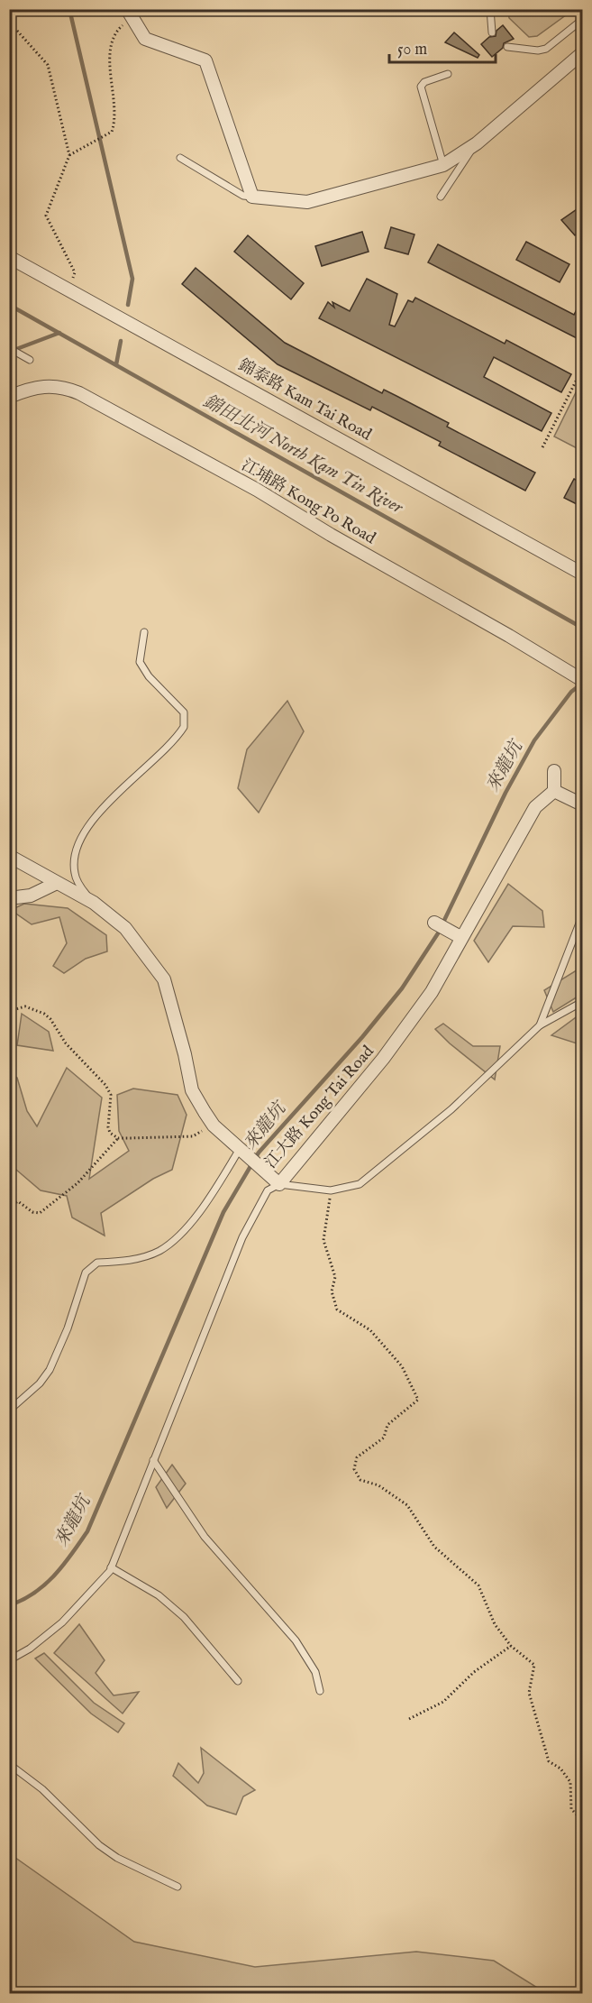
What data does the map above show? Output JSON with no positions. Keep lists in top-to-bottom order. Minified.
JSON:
{"streets":{"street":["錦泰路 Kam Tai Road","江埔路 Kong Po Road","江大路 Kong Tai Road"]},"water":["錦田北河 North Kam Tin River","來龍坑"],"scale_bar":"50 m"}
